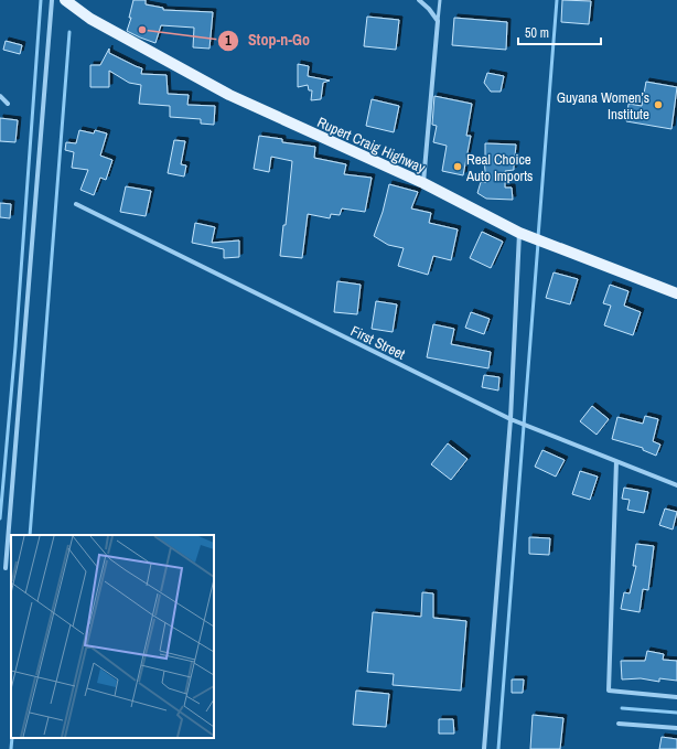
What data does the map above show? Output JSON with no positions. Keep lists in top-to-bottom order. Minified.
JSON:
{"streets":{"main road":["Rupert Craig Highway"],"street":["First Street"]},"places":["Stop-n-Go","Guyana Women’s Institute","Real Choice Auto Imports"],"scale_bar":"50 m"}
